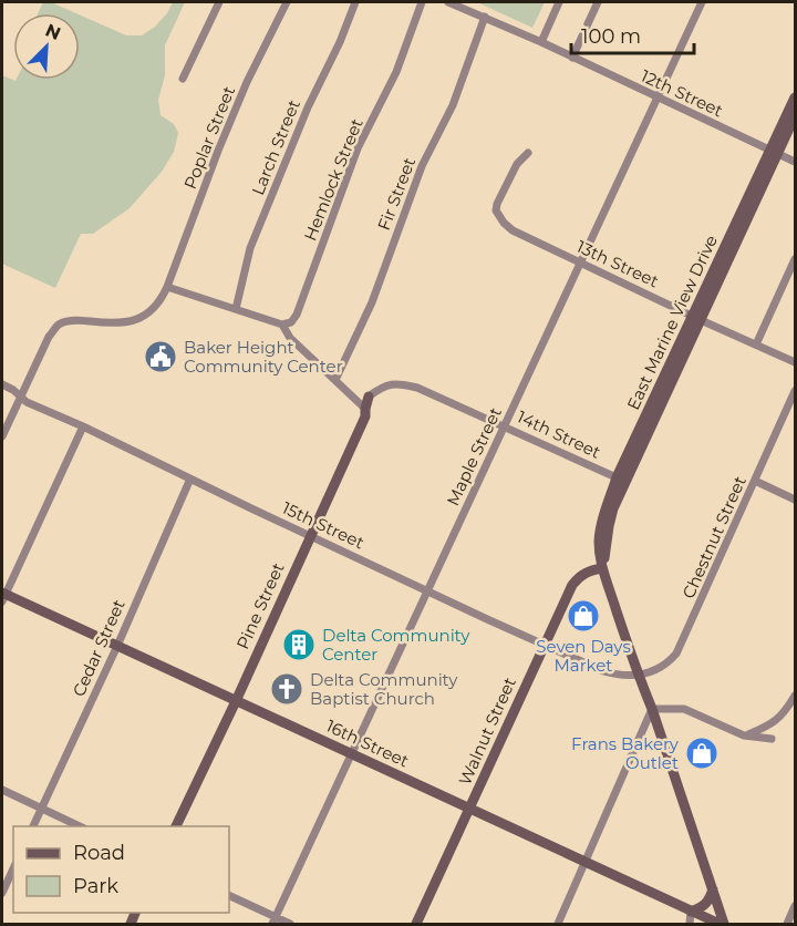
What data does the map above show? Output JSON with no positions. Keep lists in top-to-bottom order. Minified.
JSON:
{"streets":{"main road":["East Marine View Drive","Pine Street","Walnut Street","16th Street"],"street":["12th Street","Poplar Street","Larch Street","Hemlock Street","Fir Street","13th Street","14th Street","Maple Street","15th Street","Chestnut Street","Cedar Street"]},"crossings":[["12th Street","Fir Street"],["12th Street","East Marine View Drive"],["12th Street","Maple Street"],["Poplar Street","15th Street"],["13th Street","East Marine View Drive"],["13th Street","Maple Street"],["East Marine View Drive","14th Street"],["East Marine View Drive","15th Street"],["East Marine View Drive","Chestnut Street"],["East Marine View Drive","Walnut Street"],["East Marine View Drive","16th Street"],["14th Street","Maple Street"],["14th Street","Pine Street"],["Maple Street","15th Street"],["Maple Street","16th Street"],["15th Street","Chestnut Street"],["15th Street","Pine Street"],["15th Street","Cedar Street"],["15th Street","Walnut Street"],["Pine Street","16th Street"],["Cedar Street","16th Street"],["Walnut Street","16th Street"]],"places":{"public building":["Baker Height Community Center"],"shop":["Seven Days Market","Frans Bakery Outlet"],"building":["Delta Community Center"],"church":["Delta Community Baptist Church"]},"legend":["Road","Park"],"scale_bar":"100 m","north":"top right"}
